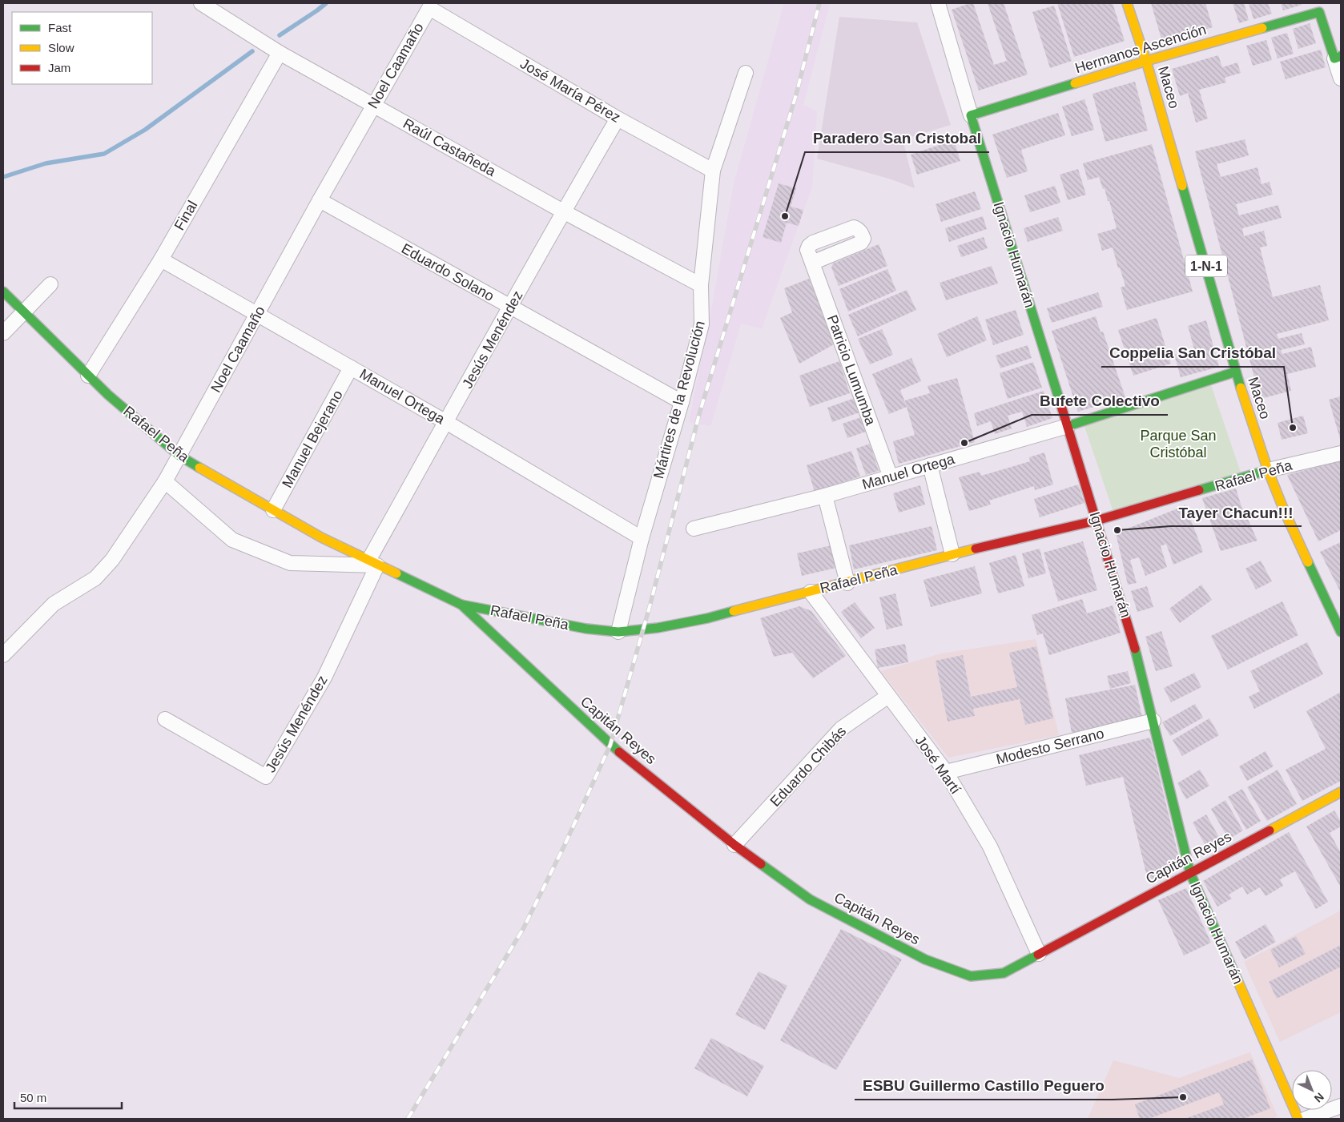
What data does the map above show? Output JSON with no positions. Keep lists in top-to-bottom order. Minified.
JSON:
{"streets":{"street":["Hermanos Ascención","Noel Caamaño","Maceo","José María Pérez","Raúl Castañeda","Final","Ignacio Humarán","1-N-1","Eduardo Solano","Jesús Menéndez","Patricio Lumumba","Manuel Ortega","Mártires de la Revolución","Rafael Peña","Manuel Bejerano","Capitán Reyes","Modesto Serrano","José Martí","Eduardo Chibás"]},"crossings":[["Hermanos Ascención","Maceo"],["Hermanos Ascención","Ignacio Humarán"],["Noel Caamaño","José María Pérez"],["Noel Caamaño","Raúl Castañeda"],["Noel Caamaño","Eduardo Solano"],["Noel Caamaño","Manuel Ortega"],["Noel Caamaño","Rafael Peña"],["Maceo","Manuel Ortega"],["Maceo","Rafael Peña"],["José María Pérez","Jesús Menéndez"],["José María Pérez","Mártires de la Revolución"],["Raúl Castañeda","Final"],["Raúl Castañeda","Jesús Menéndez"],["Raúl Castañeda","Mártires de la Revolución"],["Final","Manuel Ortega"],["Final","Rafael Peña"],["Ignacio Humarán","Manuel Ortega"],["Ignacio Humarán","Rafael Peña"],["Ignacio Humarán","Capitán Reyes"],["Ignacio Humarán","Modesto Serrano"],["Eduardo Solano","Jesús Menéndez"],["Eduardo Solano","Mártires de la Revolución"],["Jesús Menéndez","Manuel Ortega"],["Jesús Menéndez","Rafael Peña"],["Patricio Lumumba","Manuel Ortega"],["Manuel Ortega","Mártires de la Revolución"],["Manuel Ortega","Manuel Bejerano"],["Mártires de la Revolución","Rafael Peña"],["Rafael Peña","Manuel Bejerano"],["Rafael Peña","Capitán Reyes"],["Rafael Peña","José Martí"],["Capitán Reyes","José Martí"],["Capitán Reyes","Eduardo Chibás"],["Modesto Serrano","José Martí"],["José Martí","Eduardo Chibás"]],"parks":["Parque San Cristóbal"],"places":["Paradero San Cristobal","Coppelia San Cristóbal","Bufete Colectivo","Tayer Chacun!!!","ESBU Guillermo Castillo Peguero"],"legend":["Fast","Slow","Jam"],"scale_bar":"50 m","north":"bottom right"}
